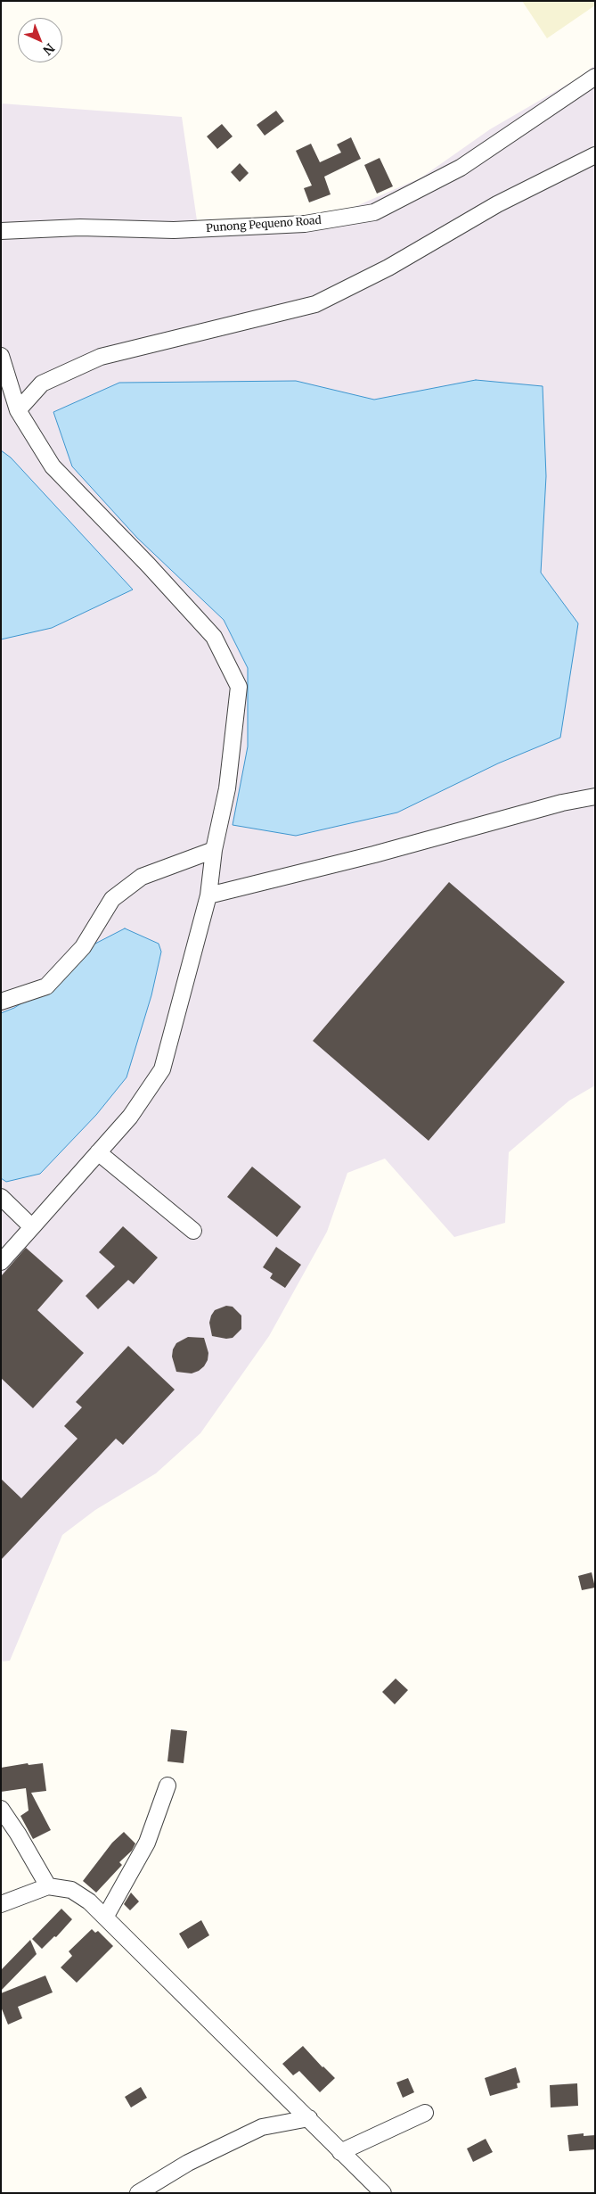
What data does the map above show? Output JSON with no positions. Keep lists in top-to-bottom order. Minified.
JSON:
{"streets":{"street":["Punong Pequeno Road"]},"north":"bottom right"}
